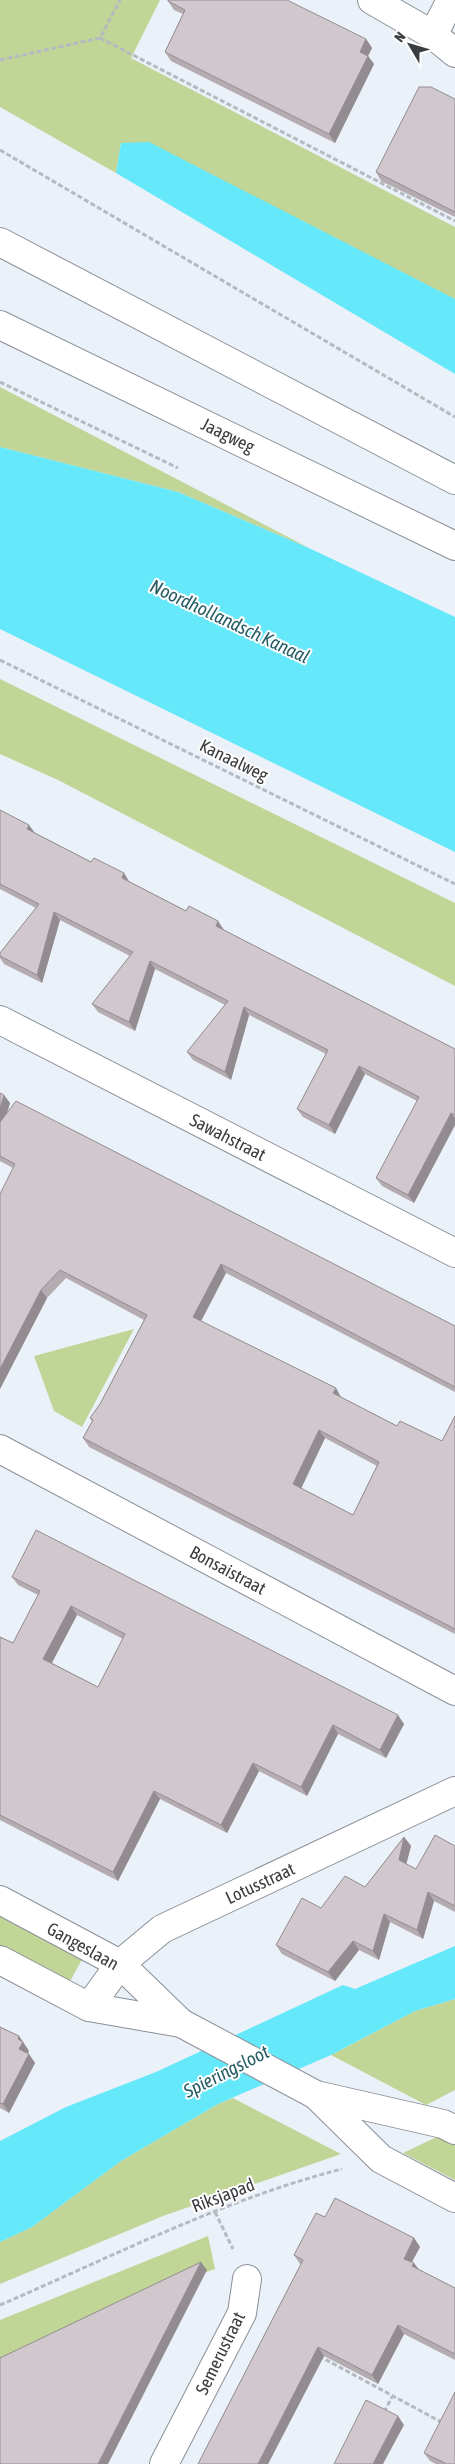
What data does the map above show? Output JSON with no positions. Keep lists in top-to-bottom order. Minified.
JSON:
{"streets":{"street":["Jaagweg","Sawahstraat","Bonsaistraat","Lotusstraat","Gangeslaan","Semerustraat"],"path":["Kanaalweg","Riksjapad"]},"crossings":[["Lotusstraat","Gangeslaan"],["Gangeslaan","Riksjapad"]],"water":["Noordhollandsch Kanaal","Spieringsloot"],"north":"top left"}
